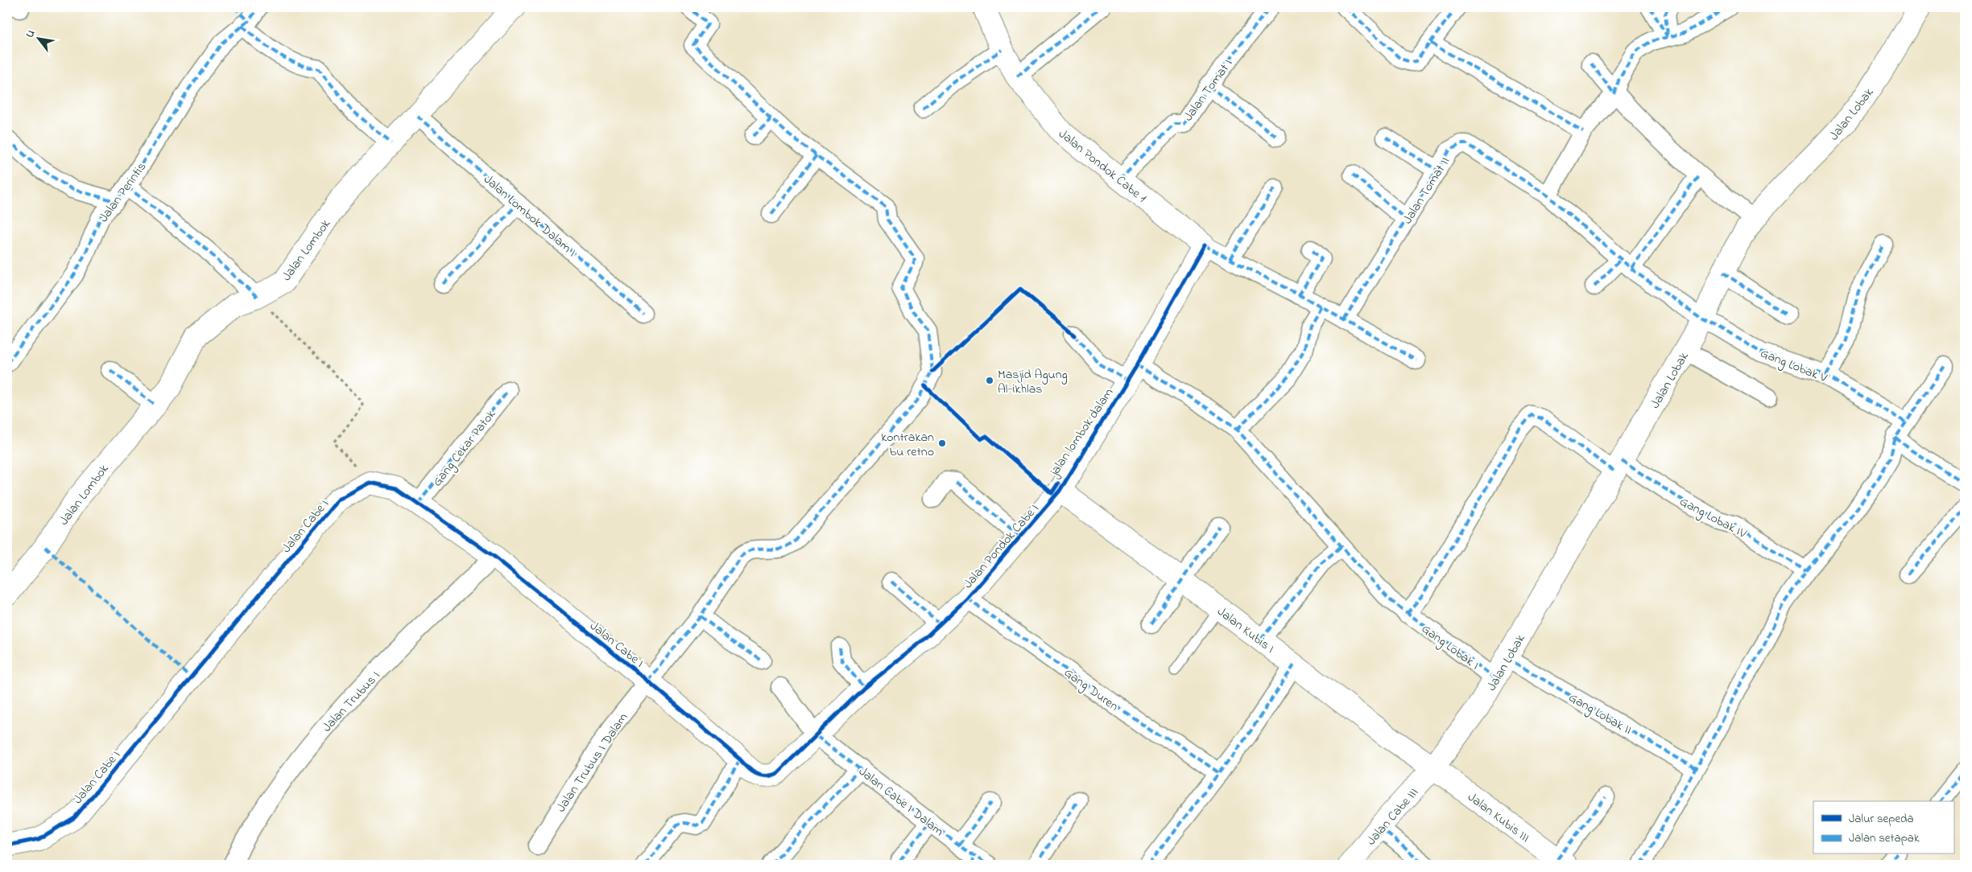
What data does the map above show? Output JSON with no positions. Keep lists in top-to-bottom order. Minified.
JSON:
{"streets":{"street":["Jalan Tomat I","Jalan Lobak","Jalan Pondok Cabe 1","Jalan Tomat II","Jalan Perintis","Jalan Lombok Dalam I","Jalan Lombok","Gang Lobak V","Gang Cekar Patok","Gang Lobak IV","Jalan Cabe I","Jalan Pondok Cabe I","Jalan Kubis I","Gang Lobak I","Gang Duren","Jalan Trubus I","Gang Lobak II","Jalan Trubus I Dalam","Jalan Cabe I Dalam","Jalan Cabe III","Jalan Kubis III"],"cycle path":["jalan lombok dalam"]},"crossings":[["Jalan Tomat I","Jalan Pondok Cabe 1"],["Jalan Lobak","Jalan Tomat II"],["Jalan Lobak","Gang Lobak V"],["Jalan Lobak","Gang Lobak IV"],["Jalan Lobak","Jalan Kubis I"],["Jalan Lobak","Gang Lobak I"],["Jalan Lobak","Gang Lobak II"],["Jalan Lobak","Jalan Cabe III"],["Jalan Lobak","Jalan Kubis III"],["Jalan Pondok Cabe 1","Jalan Pondok Cabe I"],["Jalan Tomat II","Gang Lobak V"],["Jalan Lombok Dalam I","Jalan Lombok"],["Gang Cekar Patok","Jalan Cabe I"],["Gang Lobak IV","Gang Lobak I"],["Jalan Cabe I","Jalan Pondok Cabe I"],["Jalan Cabe I","Jalan Trubus I"],["Jalan Cabe I","Jalan Trubus I Dalam"],["Jalan Pondok Cabe I","Jalan Kubis I"],["Jalan Pondok Cabe I","Gang Lobak I"],["Jalan Pondok Cabe I","Gang Duren"],["Jalan Pondok Cabe I","Jalan Cabe I Dalam"],["Jalan Kubis I","Jalan Cabe III"],["Jalan Kubis I","Jalan Kubis III"],["Jalan Cabe III","Jalan Kubis III"]],"places":["Masjid Agung Al-ikhlas","kontrakan bu retno"],"legend":["Jalur sepeda","Jalan setapak"],"north":"top left"}
